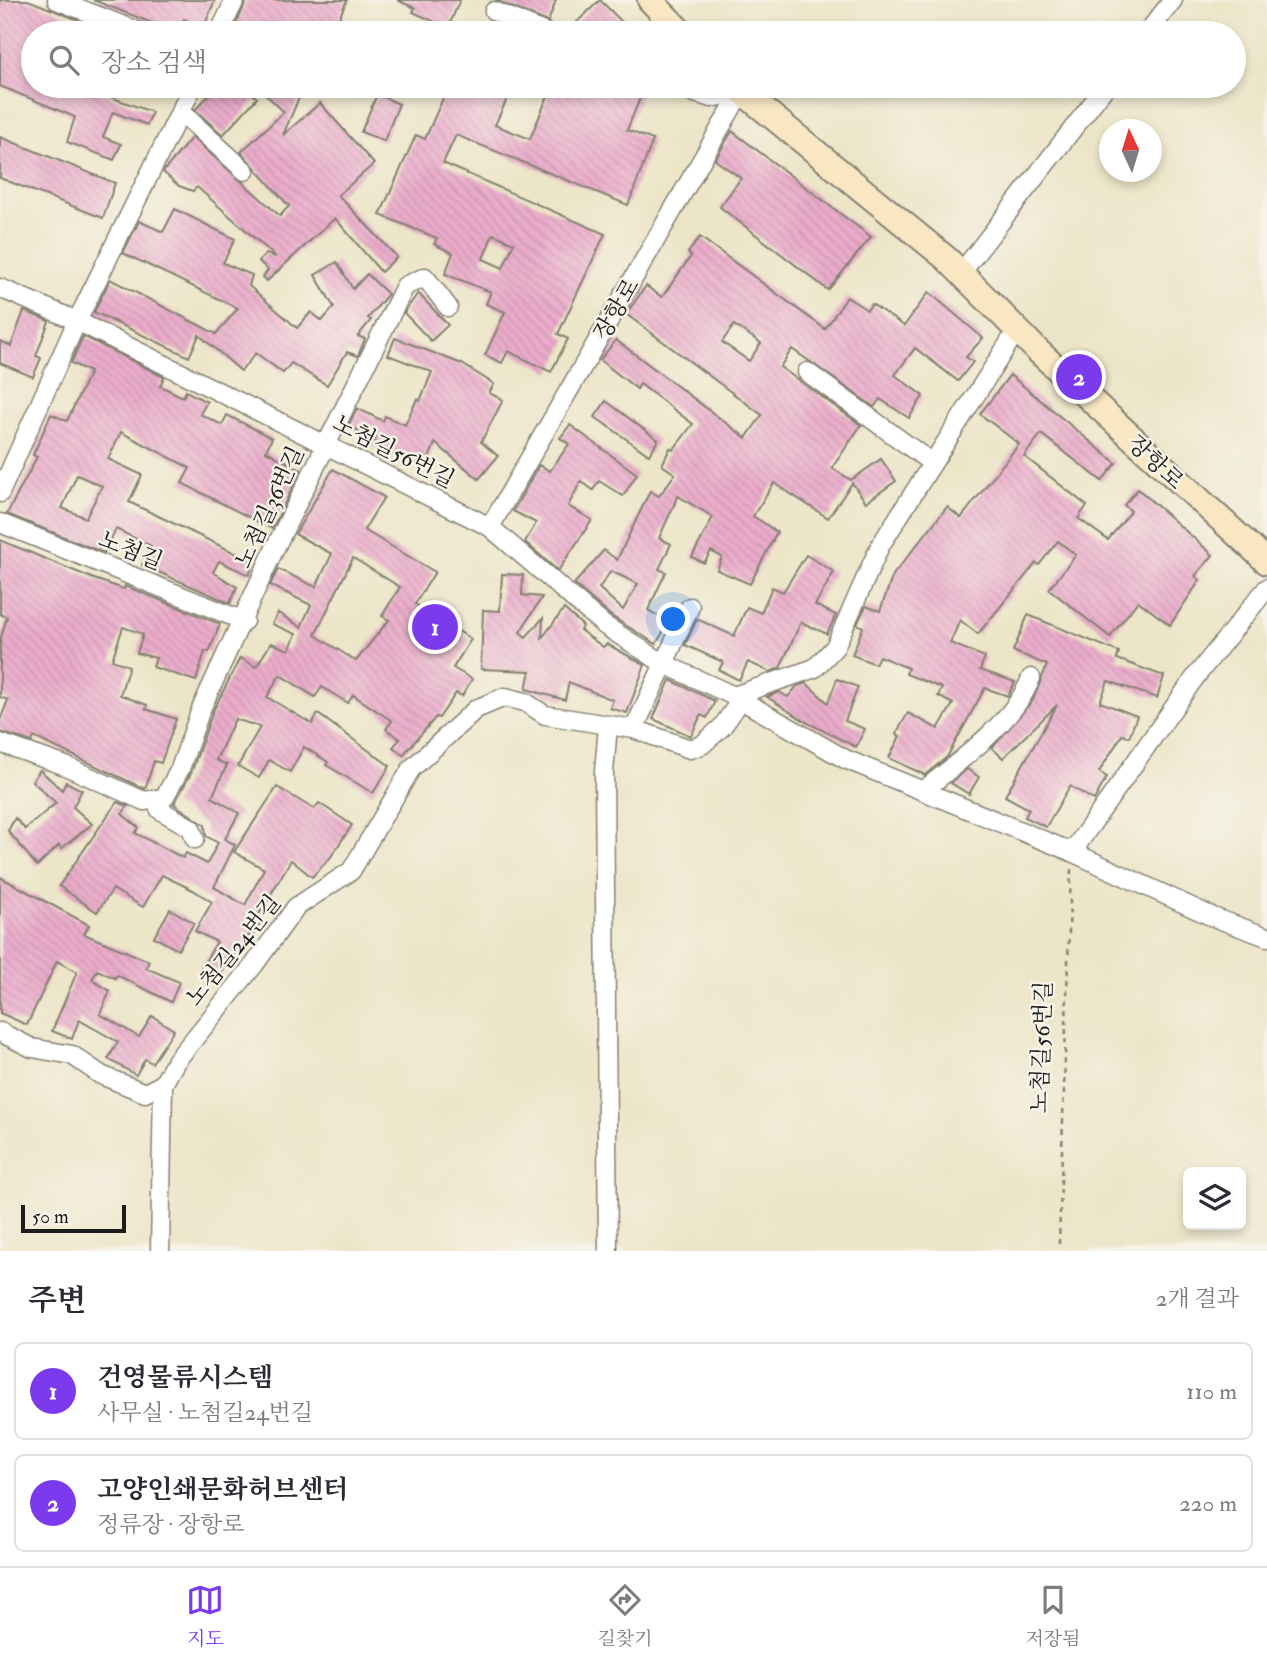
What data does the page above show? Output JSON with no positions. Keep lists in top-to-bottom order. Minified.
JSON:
{"streets":{"main road":["장항로"],"street":["노첨길56번길","노첨길36번길","노첨길","노첨길24번길"]},"crossings":[["장항로","노첨길56번길"],["노첨길56번길","노첨길36번길"],["노첨길56번길","노첨길24번길"],["노첨길36번길","노첨길"]],"scale_bar":"50 m","north":"top","page":{"search":"장소 검색","pins":["2","1"],"scale":"50 m","heading":["주변","2개 결과"],"list":[{"mark":"1","name":"건영물류시스템","note":"사무실 · 노첨길24번길","value":"110 m"},{"mark":"2","name":"고양인쇄문화허브센터","note":"정류장 · 장항로","value":"220 m"}],"nav":["지도","길찾기","저장됨"]}}
